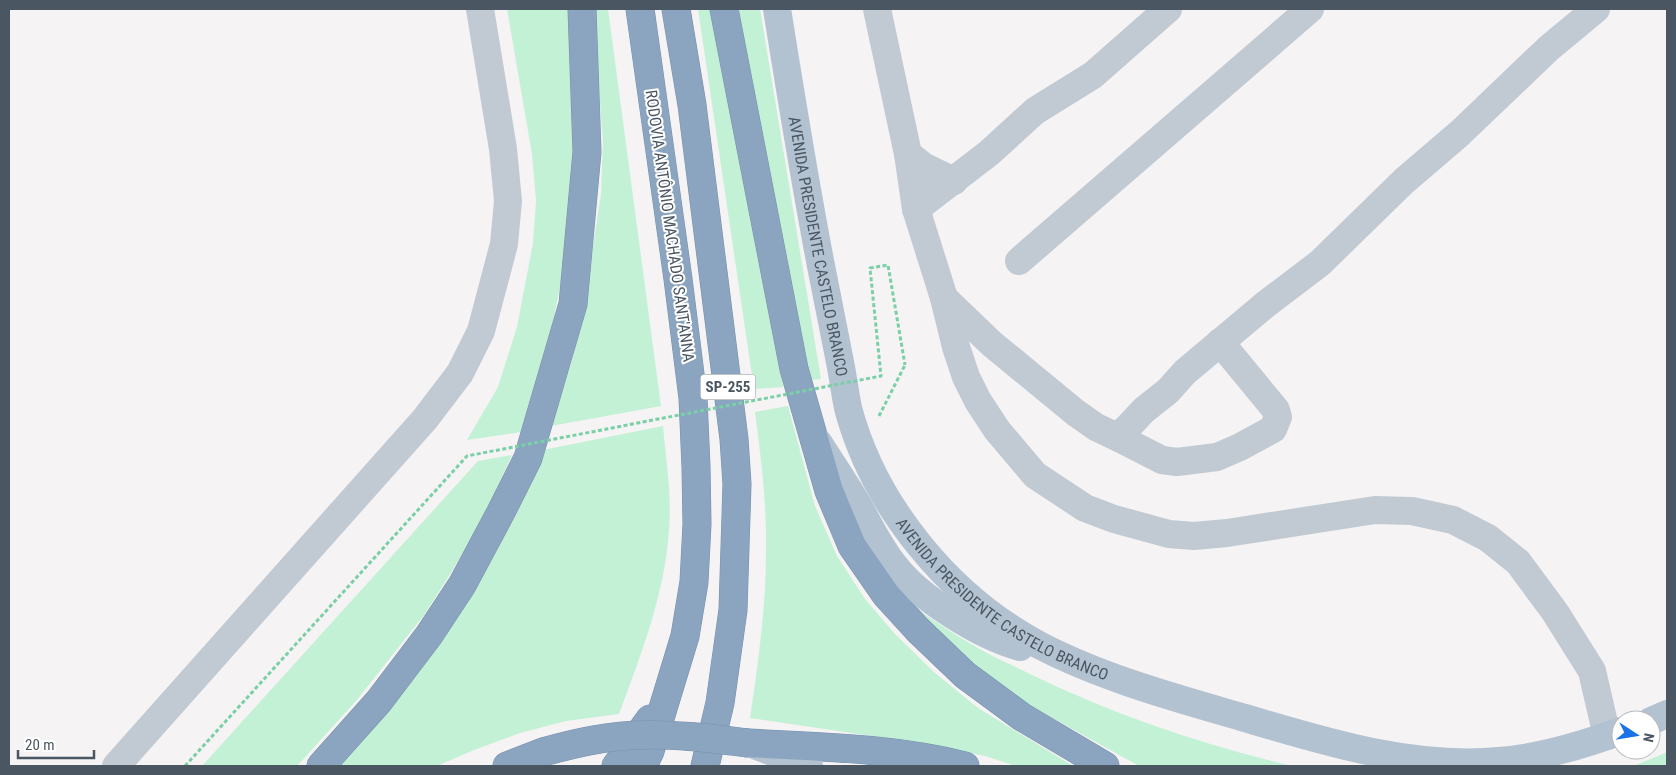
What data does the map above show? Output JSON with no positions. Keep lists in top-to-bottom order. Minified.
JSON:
{"streets":{"highway":["RODOVIA ANTÔNIO MACHADO SANT'ANNA","SP-255"],"main road":["AVENIDA PRESIDENTE CASTELO BRANCO"]},"scale_bar":"20 m","north":"right"}
